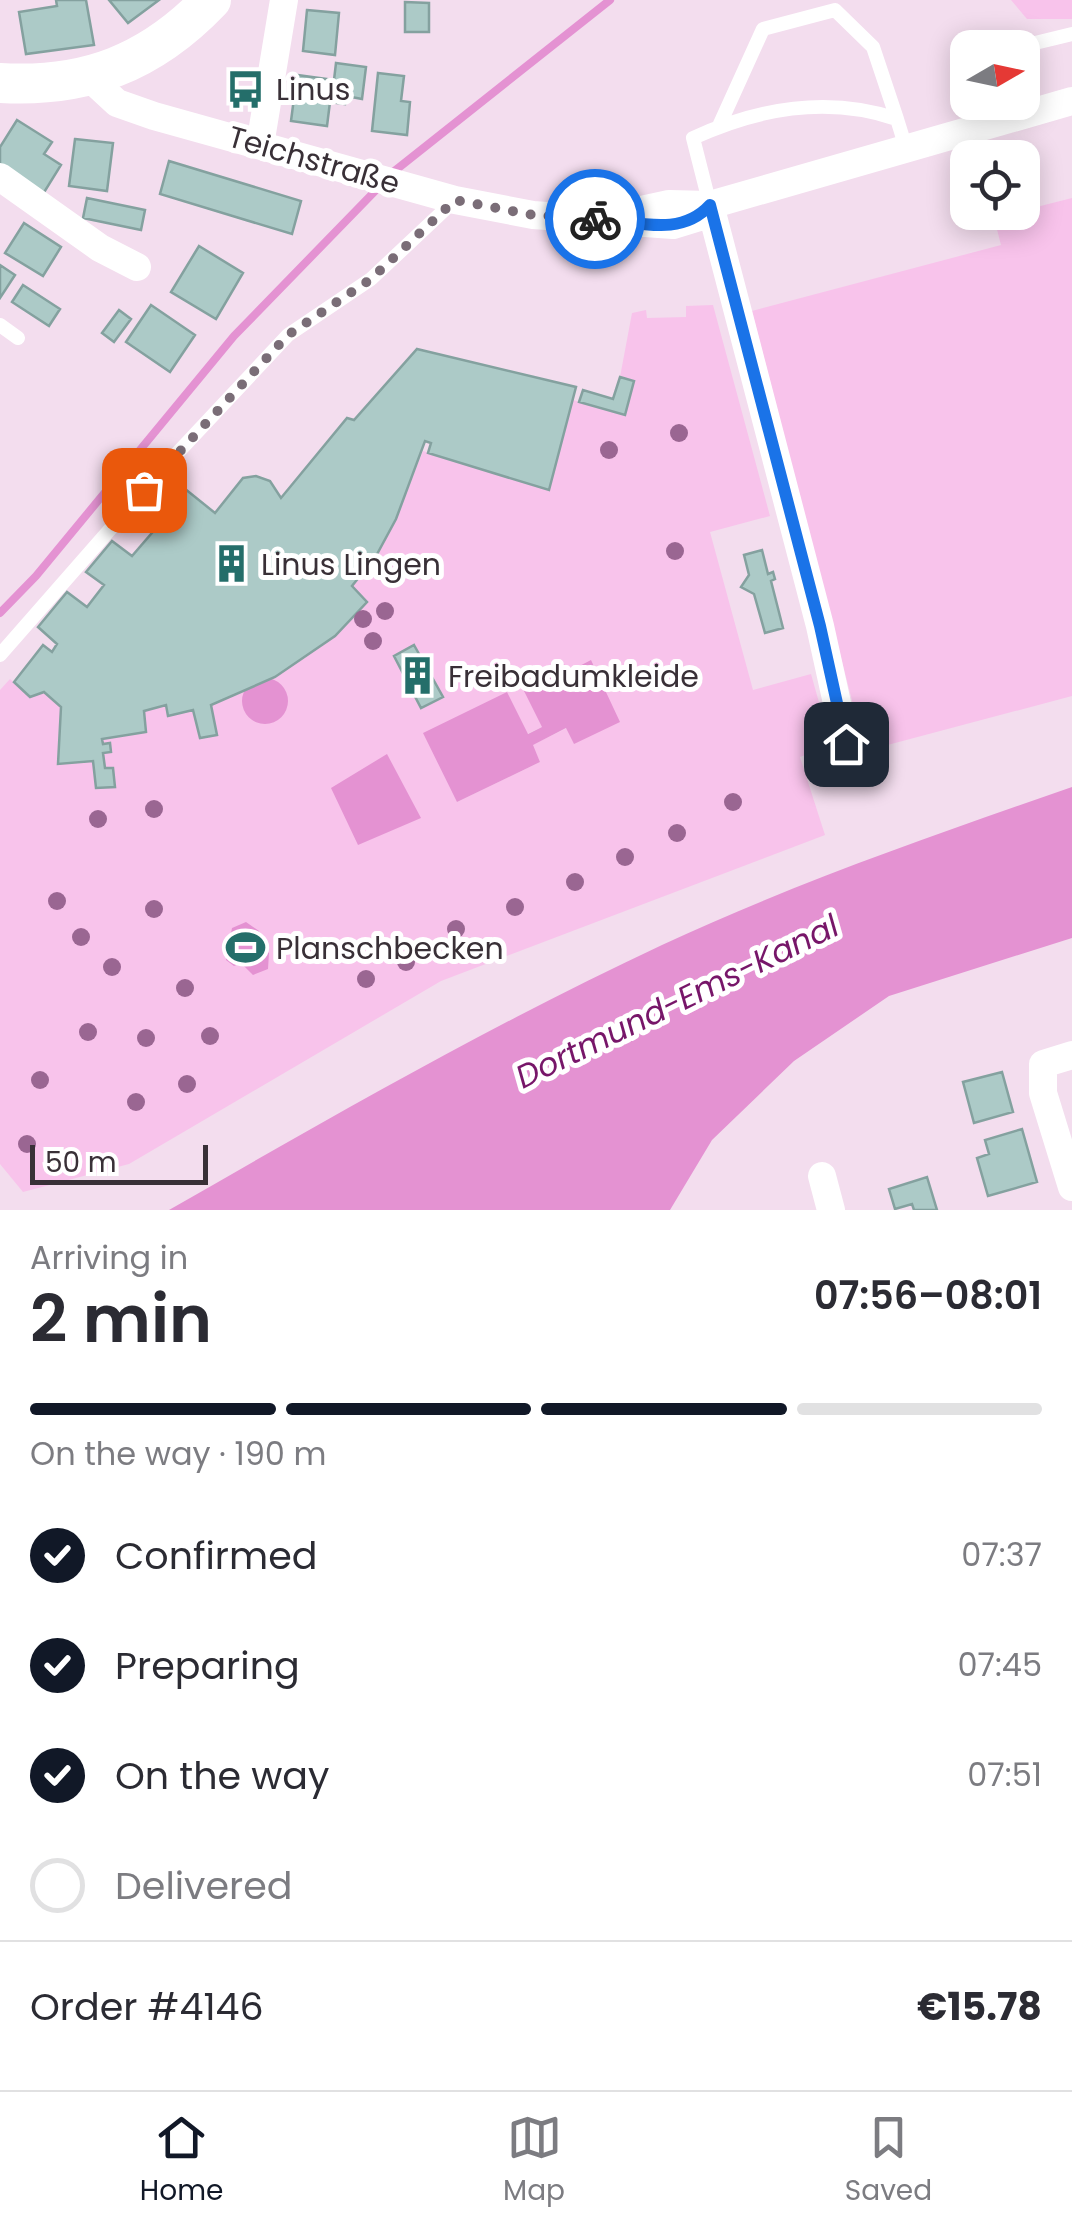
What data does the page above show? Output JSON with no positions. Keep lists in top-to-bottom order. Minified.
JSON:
{"streets":{"street":["Teichstraße"]},"water":["Dortmund-Ems-Kanal"],"places":{"bus stop":["Linus"],"building":["Linus Lingen","Freibadumkleide"],"sports":["Planschbecken"]},"scale_bar":"50 m","north":"right","page":{"scale":"50 m","heading":["2 min","Arriving in","07:56–08:01"],"panel":["Order #4146","€15.78"],"bar":"On the way · 190 m","list":[["Confirmed","07:37"],["Preparing","07:45"],["On the way","07:51"],"Delivered"],"tabs":["Home","Map","Saved"]}}
